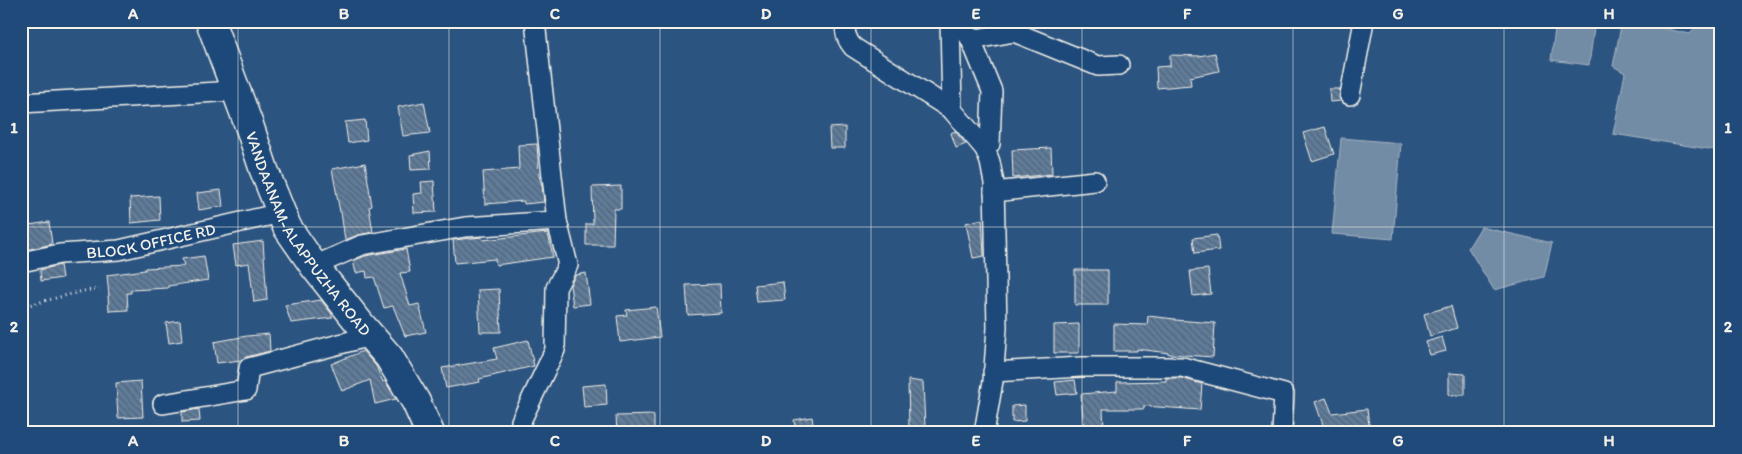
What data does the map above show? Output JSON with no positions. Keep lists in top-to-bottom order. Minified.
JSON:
{"streets":{"main road":["VANDAANAM-ALAPPUZHA ROAD"],"street":["BLOCK OFFICE RD"]},"crossings":[["VANDAANAM-ALAPPUZHA ROAD","BLOCK OFFICE RD"]],"grid":{"columns":["A","B","C","D","E","F","G","H"],"rows":["1","2"]}}
